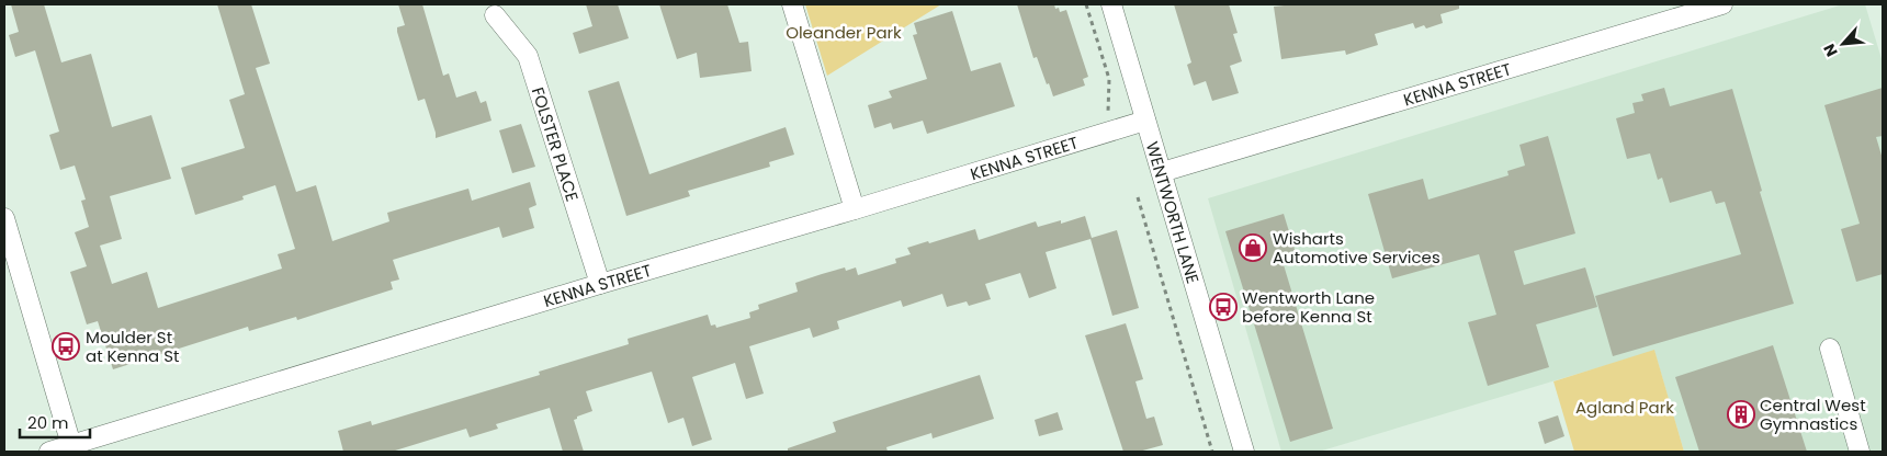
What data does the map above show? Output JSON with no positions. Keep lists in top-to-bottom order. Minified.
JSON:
{"streets":{"street":["KENNA STREET","FOLSTER PLACE","WENTWORTH LANE"]},"crossings":[["KENNA STREET","FOLSTER PLACE"],["KENNA STREET","WENTWORTH LANE"]],"parks":["Oleander Park","Agland Park"],"places":{"shop":["Wisharts Automotive Services"],"bus stop":["Wentworth Lane before Kenna St","Moulder St at Kenna St"],"building":["Central West Gymnastics"]},"scale_bar":"20 m","north":"bottom left"}
